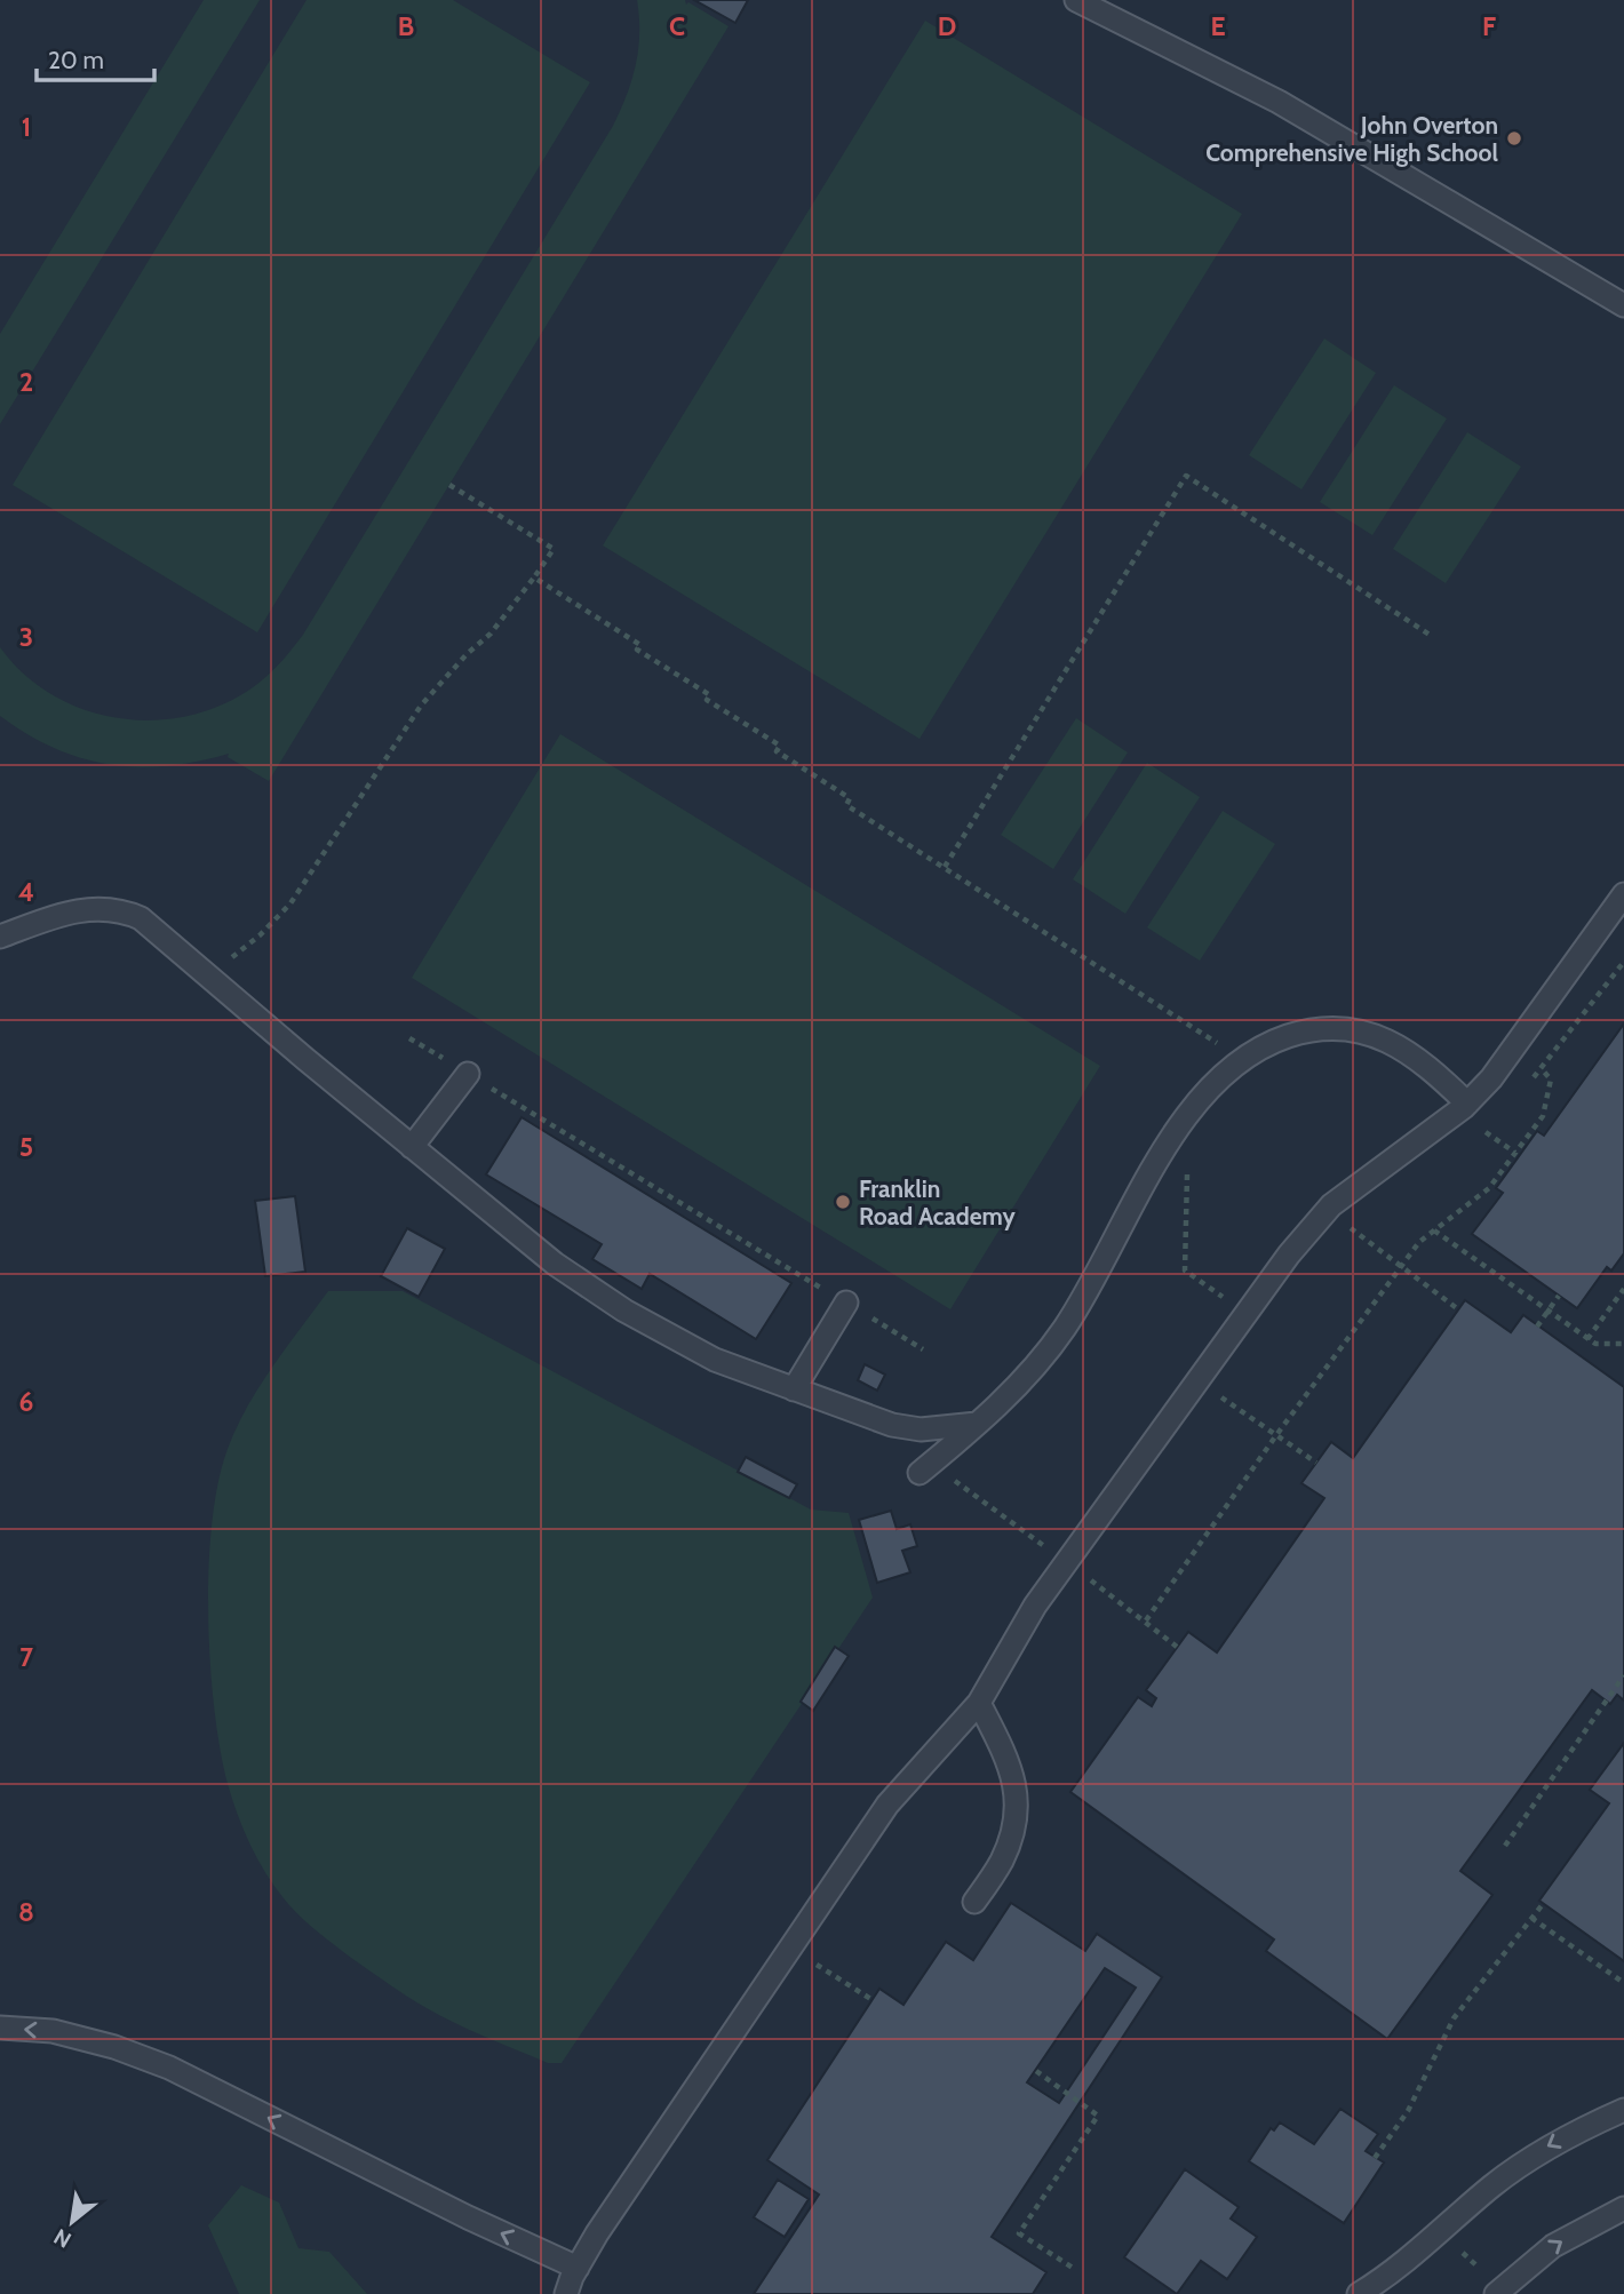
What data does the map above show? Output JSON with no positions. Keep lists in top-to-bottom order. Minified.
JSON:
{"places":["John Overton Comprehensive High School","Franklin Road Academy"],"scale_bar":"20 m","north":"bottom left","grid":{"columns":["B","C","D","E","F"],"rows":["1","2","3","4","5","6","7","8"]}}
